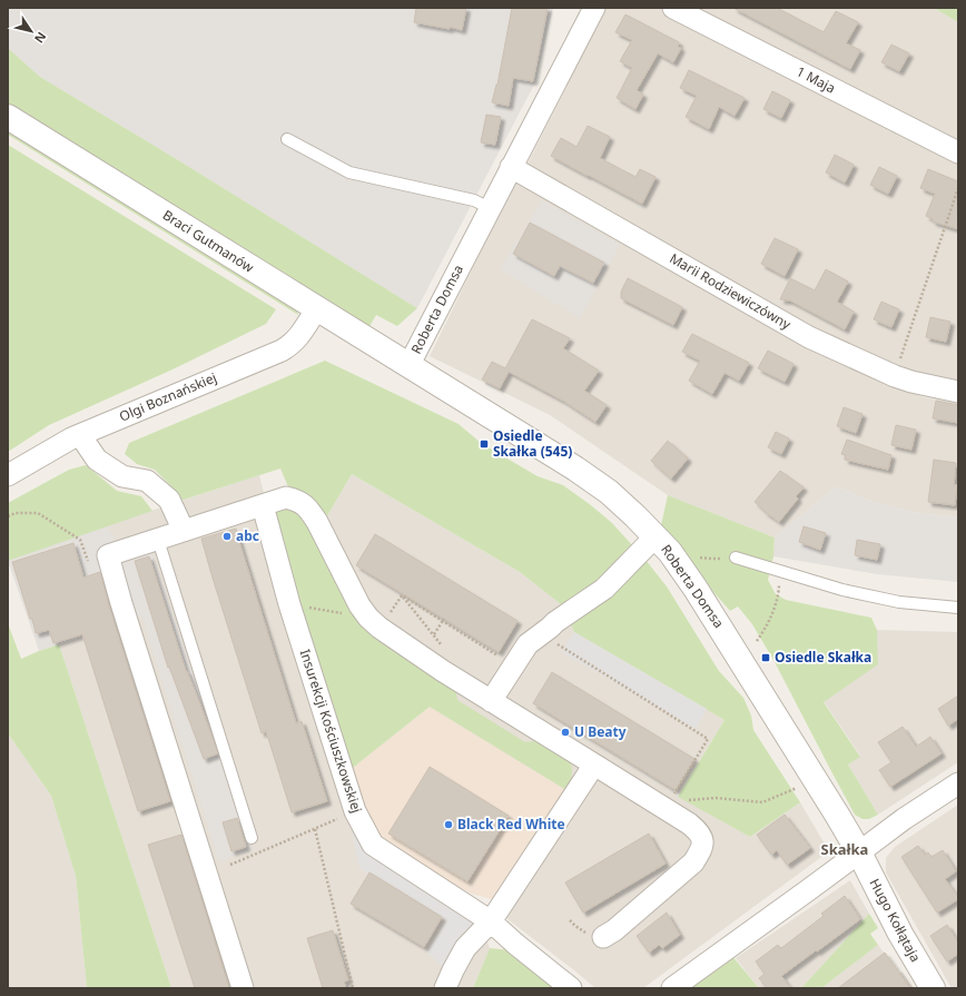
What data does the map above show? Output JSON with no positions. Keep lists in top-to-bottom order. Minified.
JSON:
{"streets":{"street":["1 Maja","Braci Gutmanów","Marii Rodziewiczówny","Roberta Domsa","Olgi Boznańskiej","Insurekcji Kościuszkowskiej","Hugo Kołłątaja"]},"crossings":[["Braci Gutmanów","Roberta Domsa"],["Braci Gutmanów","Olgi Boznańskiej"],["Marii Rodziewiczówny","Roberta Domsa"],["Roberta Domsa","Hugo Kołłątaja"]],"districts":["Skałka"],"places":{"transit":["Osiedle Skałka (545)","Osiedle Skałka"],"other":["abc","U Beaty","Black Red White"]},"north":"bottom right"}
